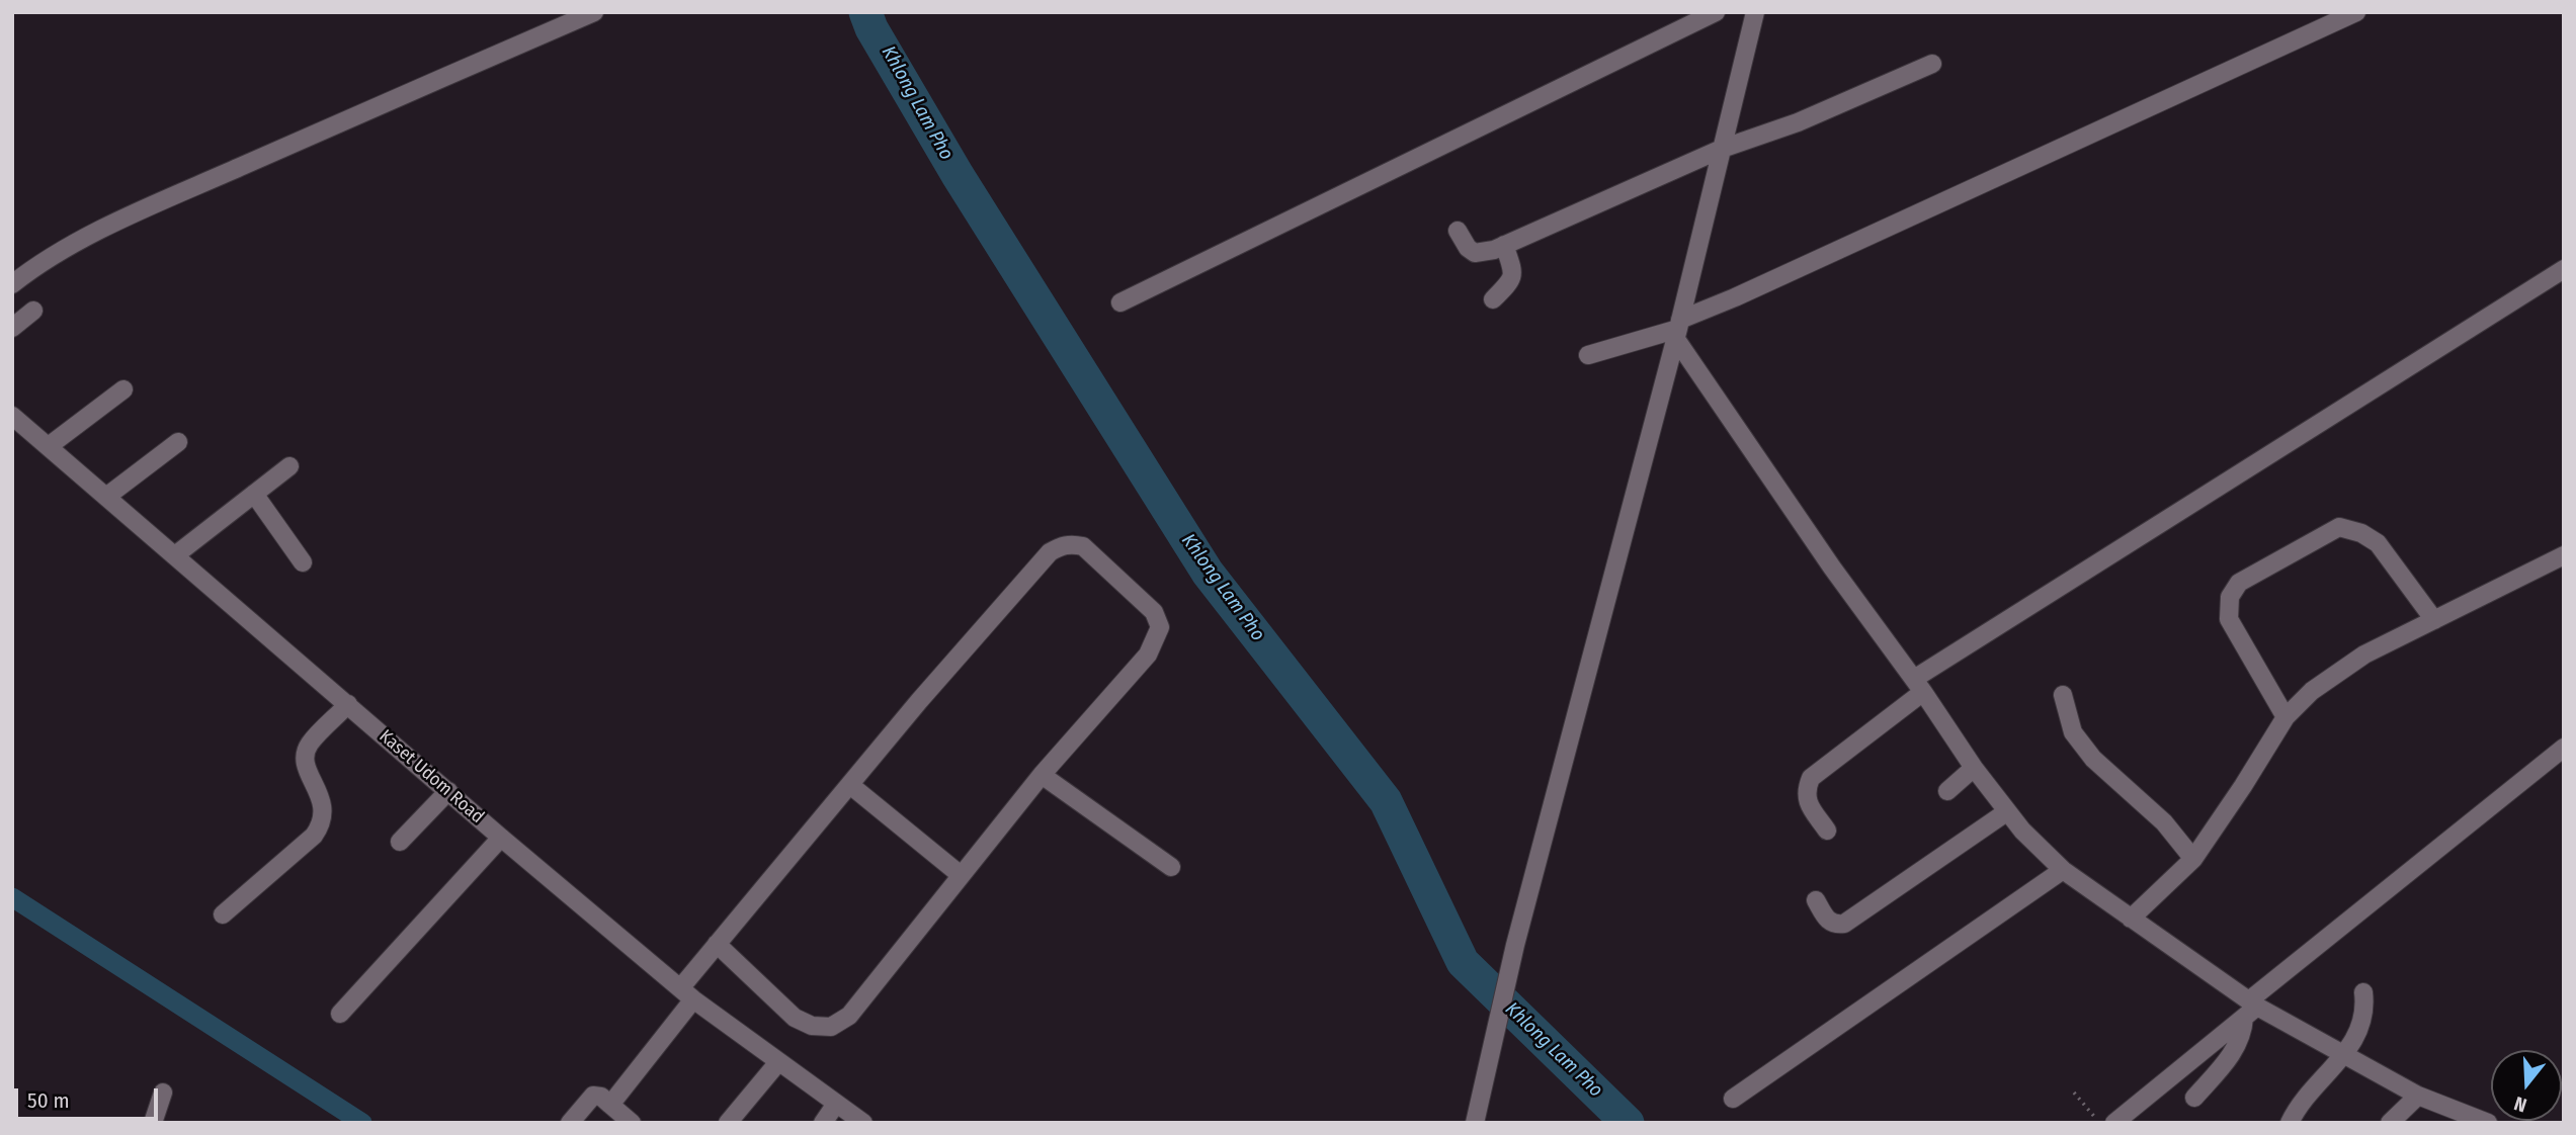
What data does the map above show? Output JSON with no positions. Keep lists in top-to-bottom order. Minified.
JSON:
{"streets":{"street":["Kaset Udom Road"]},"water":["Khlong Lam Pho"],"scale_bar":"50 m","north":"bottom"}
